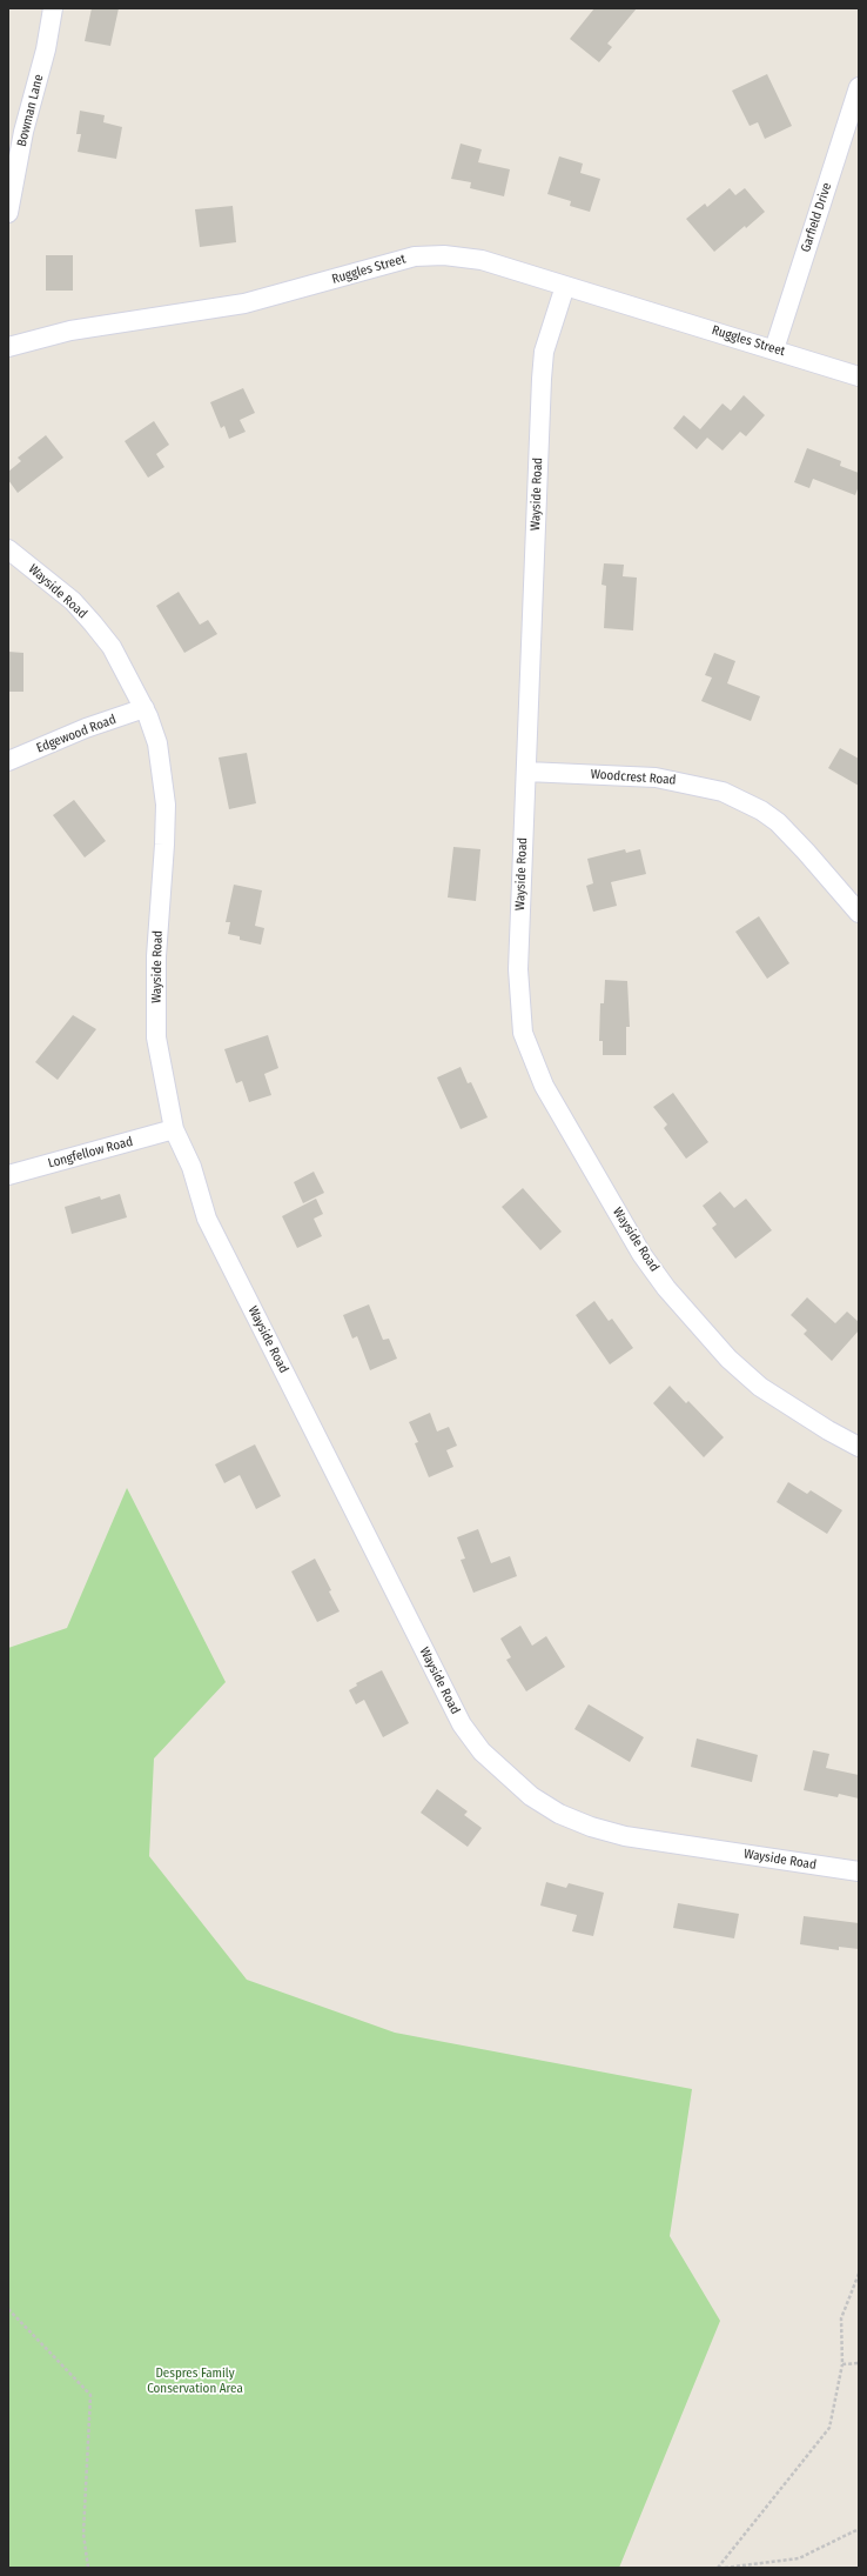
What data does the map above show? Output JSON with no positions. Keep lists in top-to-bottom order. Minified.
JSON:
{"streets":{"street":["Bowman Lane","Garfield Drive","Ruggles Street","Wayside Road","Edgewood Road","Woodcrest Road","Longfellow Road"]},"crossings":[["Garfield Drive","Ruggles Street"],["Ruggles Street","Wayside Road"],["Wayside Road","Edgewood Road"],["Wayside Road","Woodcrest Road"],["Wayside Road","Longfellow Road"]],"parks":["Despres Family Conservation Area"]}
